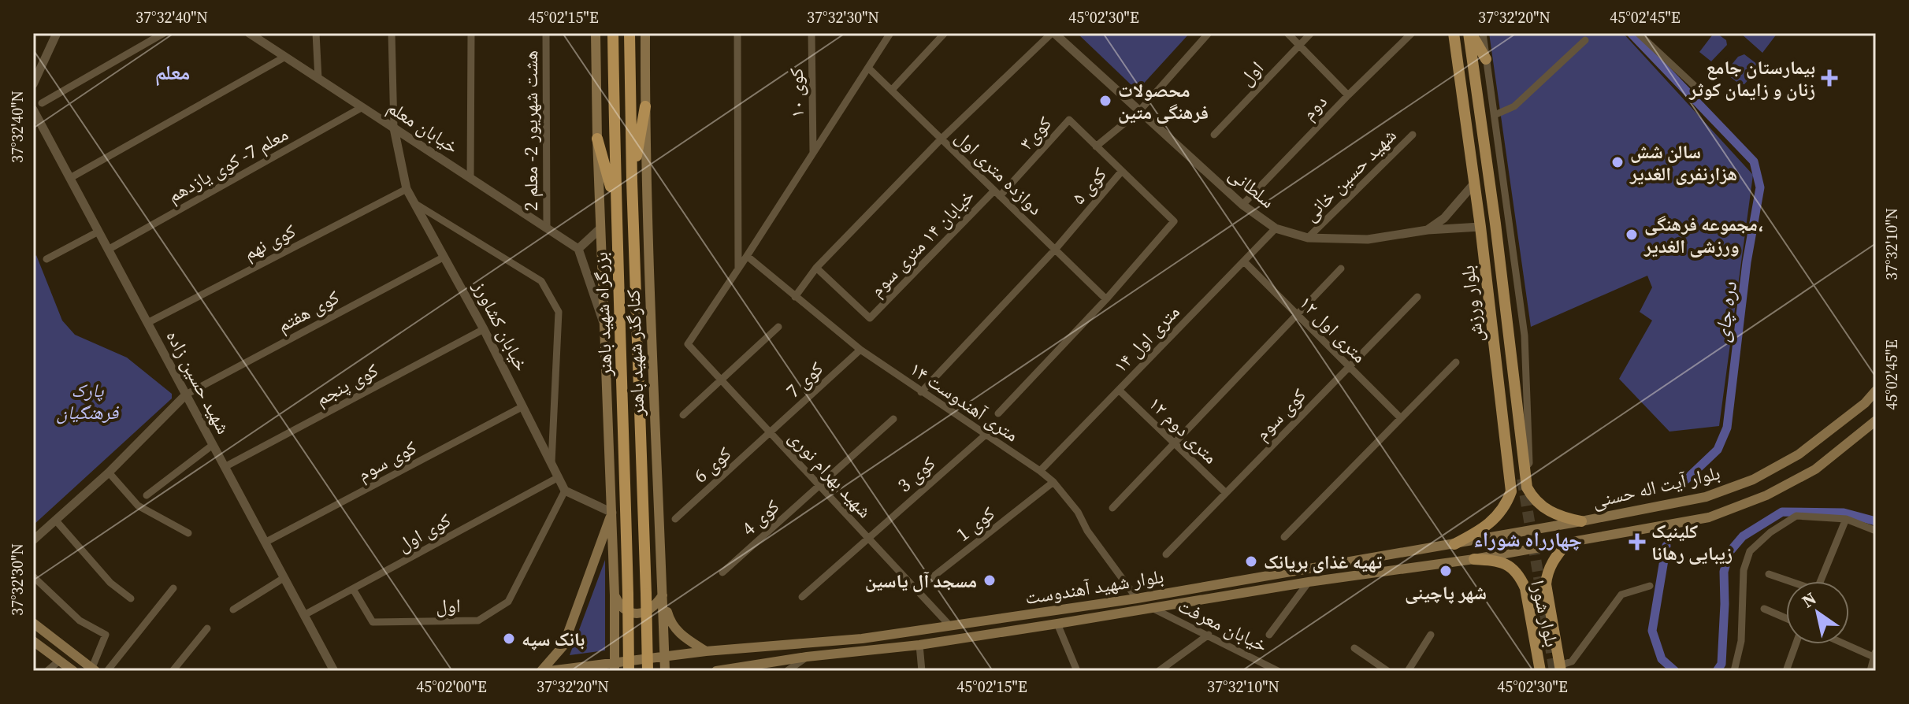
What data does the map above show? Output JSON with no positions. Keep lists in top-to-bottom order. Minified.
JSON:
{"streets":{"highway":["بزرگراه شهید باهنر"],"main road":["بلوار ورزش","کنارگذر شهید باهنر","بلوار آیت اله حسنی","بلوار شهید آهندوست","بلوار شورا"],"street":["اول","کوی ۱۰","دوم","خیابان معلم","هشت شهریور 2- معلم 2","کوی۳","معلم 7- کوی یازدهم","دوازده متری اول","شهید حسین خانی","کوی ۵","سلطانی","کوی نهم","خیابان ۱۴ متری سوم","کوی هفتم","خیابان کشاورز","۱۲ متری اول","۱۴ متری اول","کوی 7","شهید حسین زاده","کوی پنجم","۱۴ متری آهندوست","کوی سوم","۱۲ متری دوم","کوی 6","شهید بهرام نوری","کوی 3","کوی 4","کوی 1","کوی اول","خیابان معرفت"]},"crossings":[["اول","خیابان کشاورز"],["اول","کوی اول"],["دوم","سلطانی"],["خیابان معلم","هشت شهریور 2- معلم 2"],["خیابان معلم","معلم 7- کوی یازدهم"],["خیابان معلم","خیابان کشاورز"],["کوی۳","دوازده متری اول"],["کوی۳","خیابان ۱۴ متری سوم"],["معلم 7- کوی یازدهم","شهید حسین زاده"],["دوازده متری اول","کوی ۵"],["دوازده متری اول","خیابان ۱۴ متری سوم"],["شهید حسین خانی","سلطانی"],["کوی ۵","۱۴ متری آهندوست"],["سلطانی","بلوار ورزش"],["سلطانی","۱۴ متری اول"],["کوی نهم","خیابان کشاورز"],["کوی نهم","شهید حسین زاده"],["کوی هفتم","خیابان کشاورز"],["کوی هفتم","شهید حسین زاده"],["خیابان کشاورز","کوی پنجم"],["خیابان کشاورز","کوی سوم"],["خیابان کشاورز","کوی اول"],["۱۲ متری اول","۱۴ متری اول"],["۱۲ متری اول","کوی سوم"],["۱۴ متری اول","۱۴ متری آهندوست"],["۱۴ متری اول","۱۲ متری دوم"],["کنارگذر شهید باهنر","بلوار شهید آهندوست"],["کوی 7","۱۴ متری آهندوست"],["کوی 7","کوی 6"],["کوی 7","شهید بهرام نوری"],["شهید حسین زاده","کوی پنجم"],["شهید حسین زاده","کوی سوم"],["شهید حسین زاده","کوی اول"],["۱۴ متری آهندوست","کوی 3"],["۱۴ متری آهندوست","کوی 1"],["۱۴ متری آهندوست","بلوار شهید آهندوست"],["کوی سوم","۱۲ متری دوم"],["کوی 6","شهید بهرام نوری"],["شهید بهرام نوری","کوی 3"],["شهید بهرام نوری","کوی 4"],["شهید بهرام نوری","کوی 1"],["شهید بهرام نوری","بلوار شهید آهندوست"],["بلوار آیت اله حسنی","بلوار شهید آهندوست"],["بلوار آیت اله حسنی","بلوار شورا"],["بلوار شهید آهندوست","بلوار شورا"],["بلوار شهید آهندوست","خیابان معرفت"]],"districts":["معلم","چهارراه شوراء"],"water":["دره چای"],"parks":["پارک فرهنگیان"],"places":{"health":["بیمارستان جامع زنان و زایمان کوثر","کلینیک زیبایی رهانا"],"other":["محصولات فرهنگی متین","سالن شش هزارنفری الغدیر","مجموعه فرهنگی، ورزشی الغدیر","تهیه غذای بریانک","شهر پاچینی","مسجد آل یاسین","بانک سپه"]},"north":"top left","coordinates":["37°32'40\"N","45°02'15\"E","37°32'30\"N","45°02'30\"E","37°32'20\"N","45°02'45\"E","37°32'10\"N","45°02'00\"E"]}
